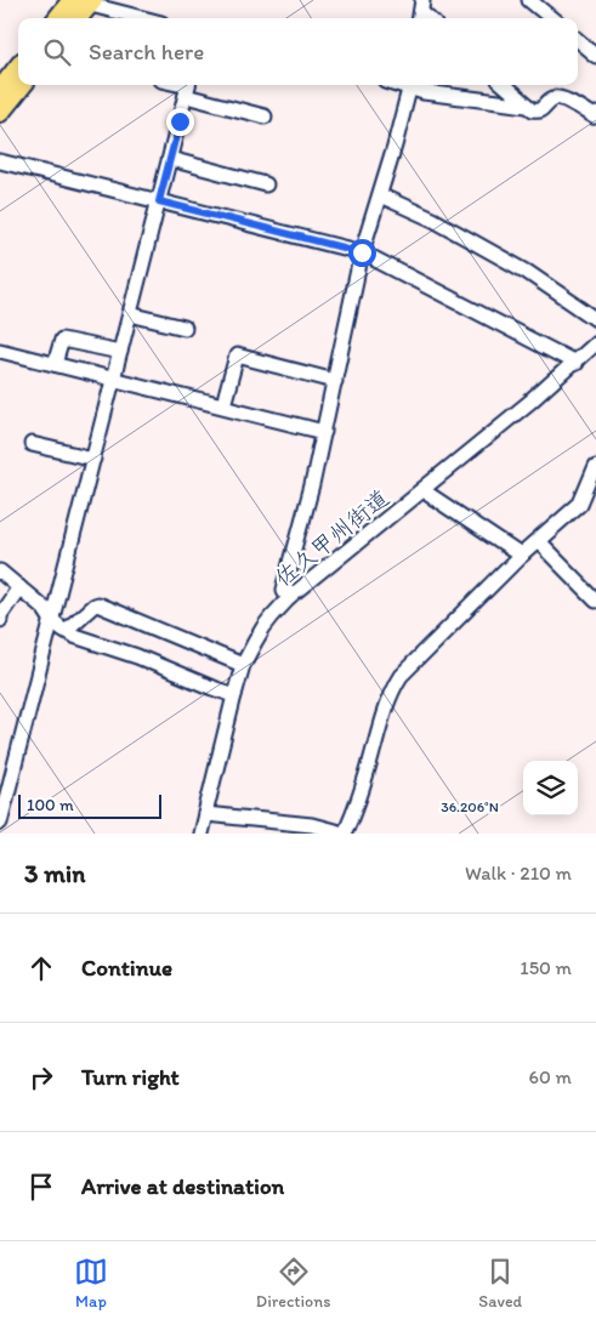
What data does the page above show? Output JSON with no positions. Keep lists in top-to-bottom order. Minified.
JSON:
{"streets":{"street":["佐久甲州街道"]},"scale_bar":"100 m","page":{"search":"Search here","scale":"100 m","heading":["3 min","Walk · 210 m"],"list":[["Continue","150 m"],["Turn right","60 m"],"Arrive at destination"],"nav":["Map","Directions","Saved"]},"coordinates":["36.206°N"]}
